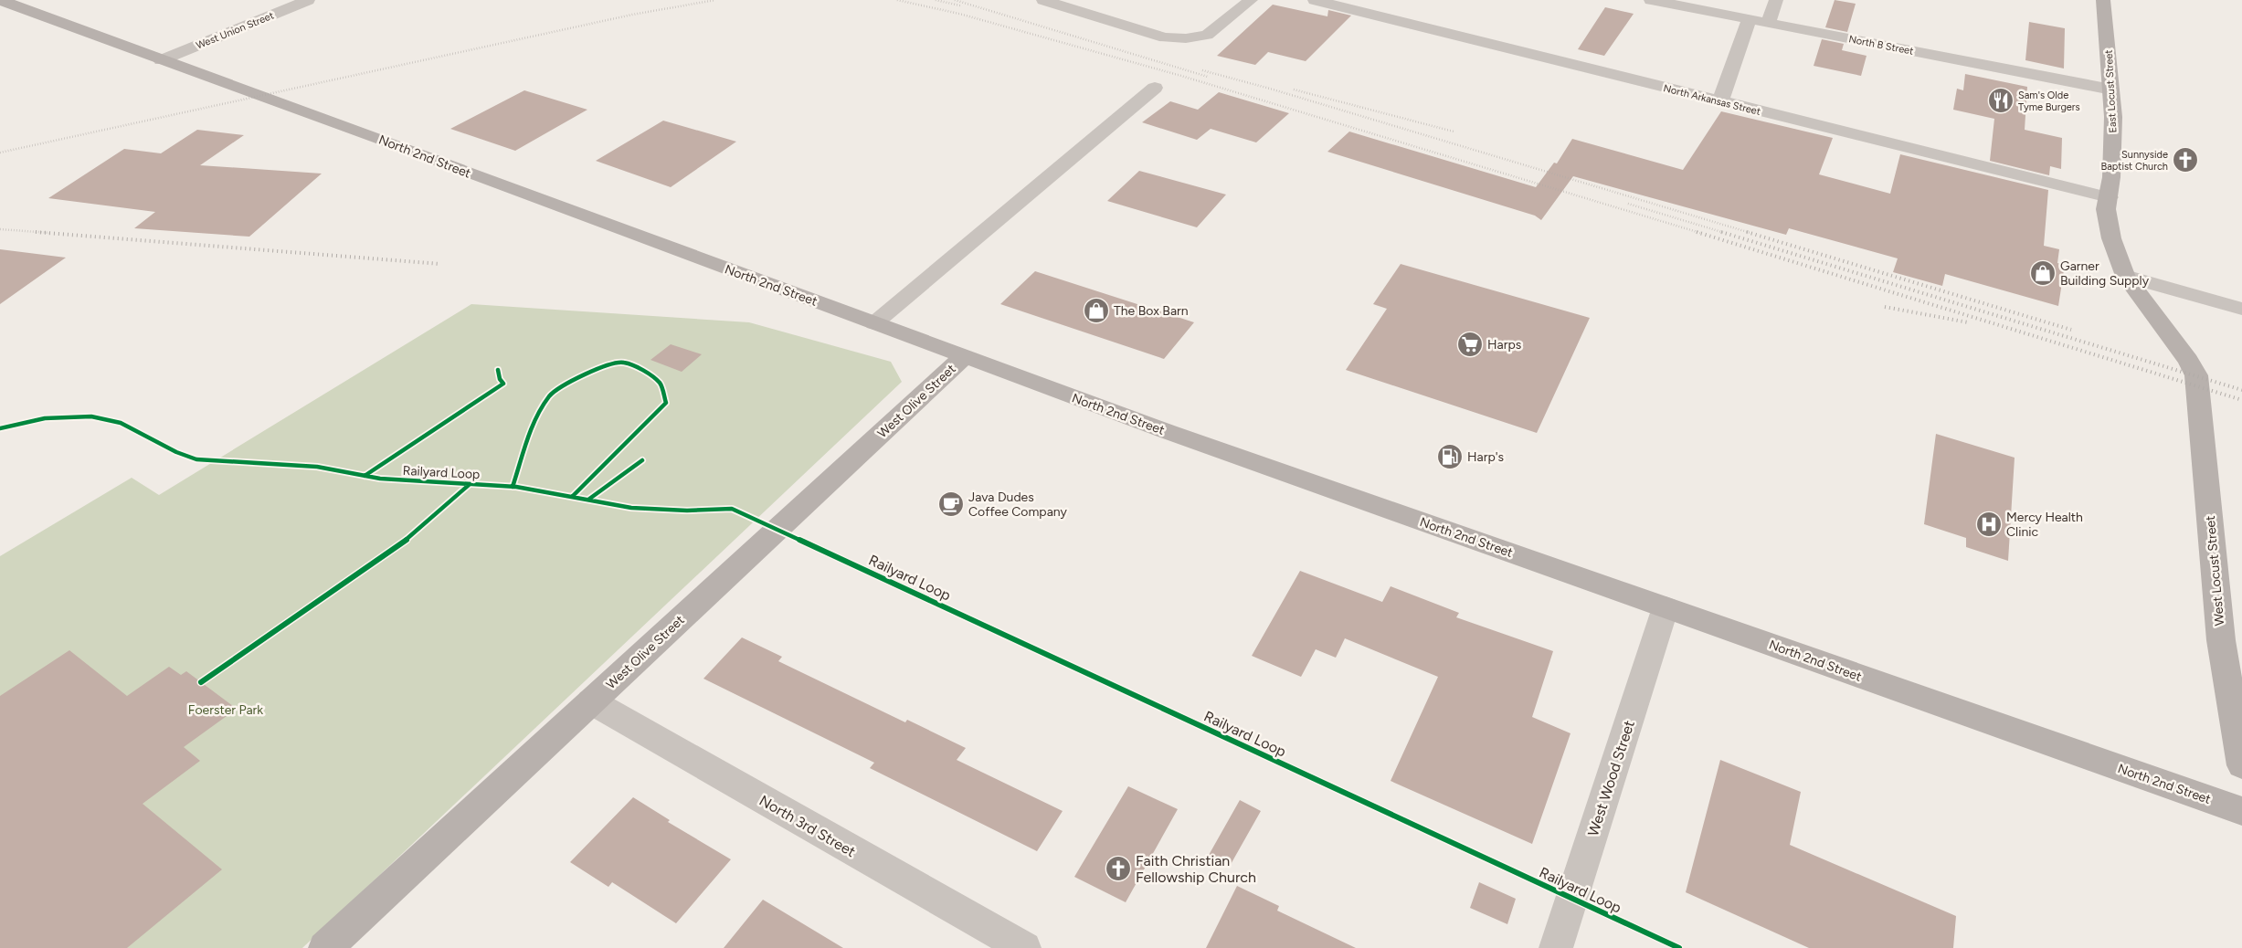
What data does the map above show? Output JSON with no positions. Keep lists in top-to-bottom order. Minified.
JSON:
{"streets":{"main road":["East Locust Street","North 2nd Street","West Olive Street","West Locust Street"],"street":["West Union Street","North B Street","North Arkansas Street","West Wood Street","North 3rd Street"],"cycle path":["Railyard Loop"]},"crossings":[["West Union Street","North 2nd Street"],["North B Street","East Locust Street"],["East Locust Street","North Arkansas Street"],["East Locust Street","West Locust Street"],["North 2nd Street","West Olive Street"],["North 2nd Street","West Wood Street"],["West Olive Street","North 3rd Street"]],"parks":["Foerster Park"],"places":{"restaurant":["Sam's Olde Tyme Burgers"],"church":["Sunnyside Baptist Church","Faith Christian Fellowship Church"],"shop":["Garner Building Supply","The Box Barn"],"supermarket":["Harps"],"fuel station":["Harp's"],"cafe":["Java Dudes Coffee Company"],"hospital":["Mercy Health Clinic"]}}
